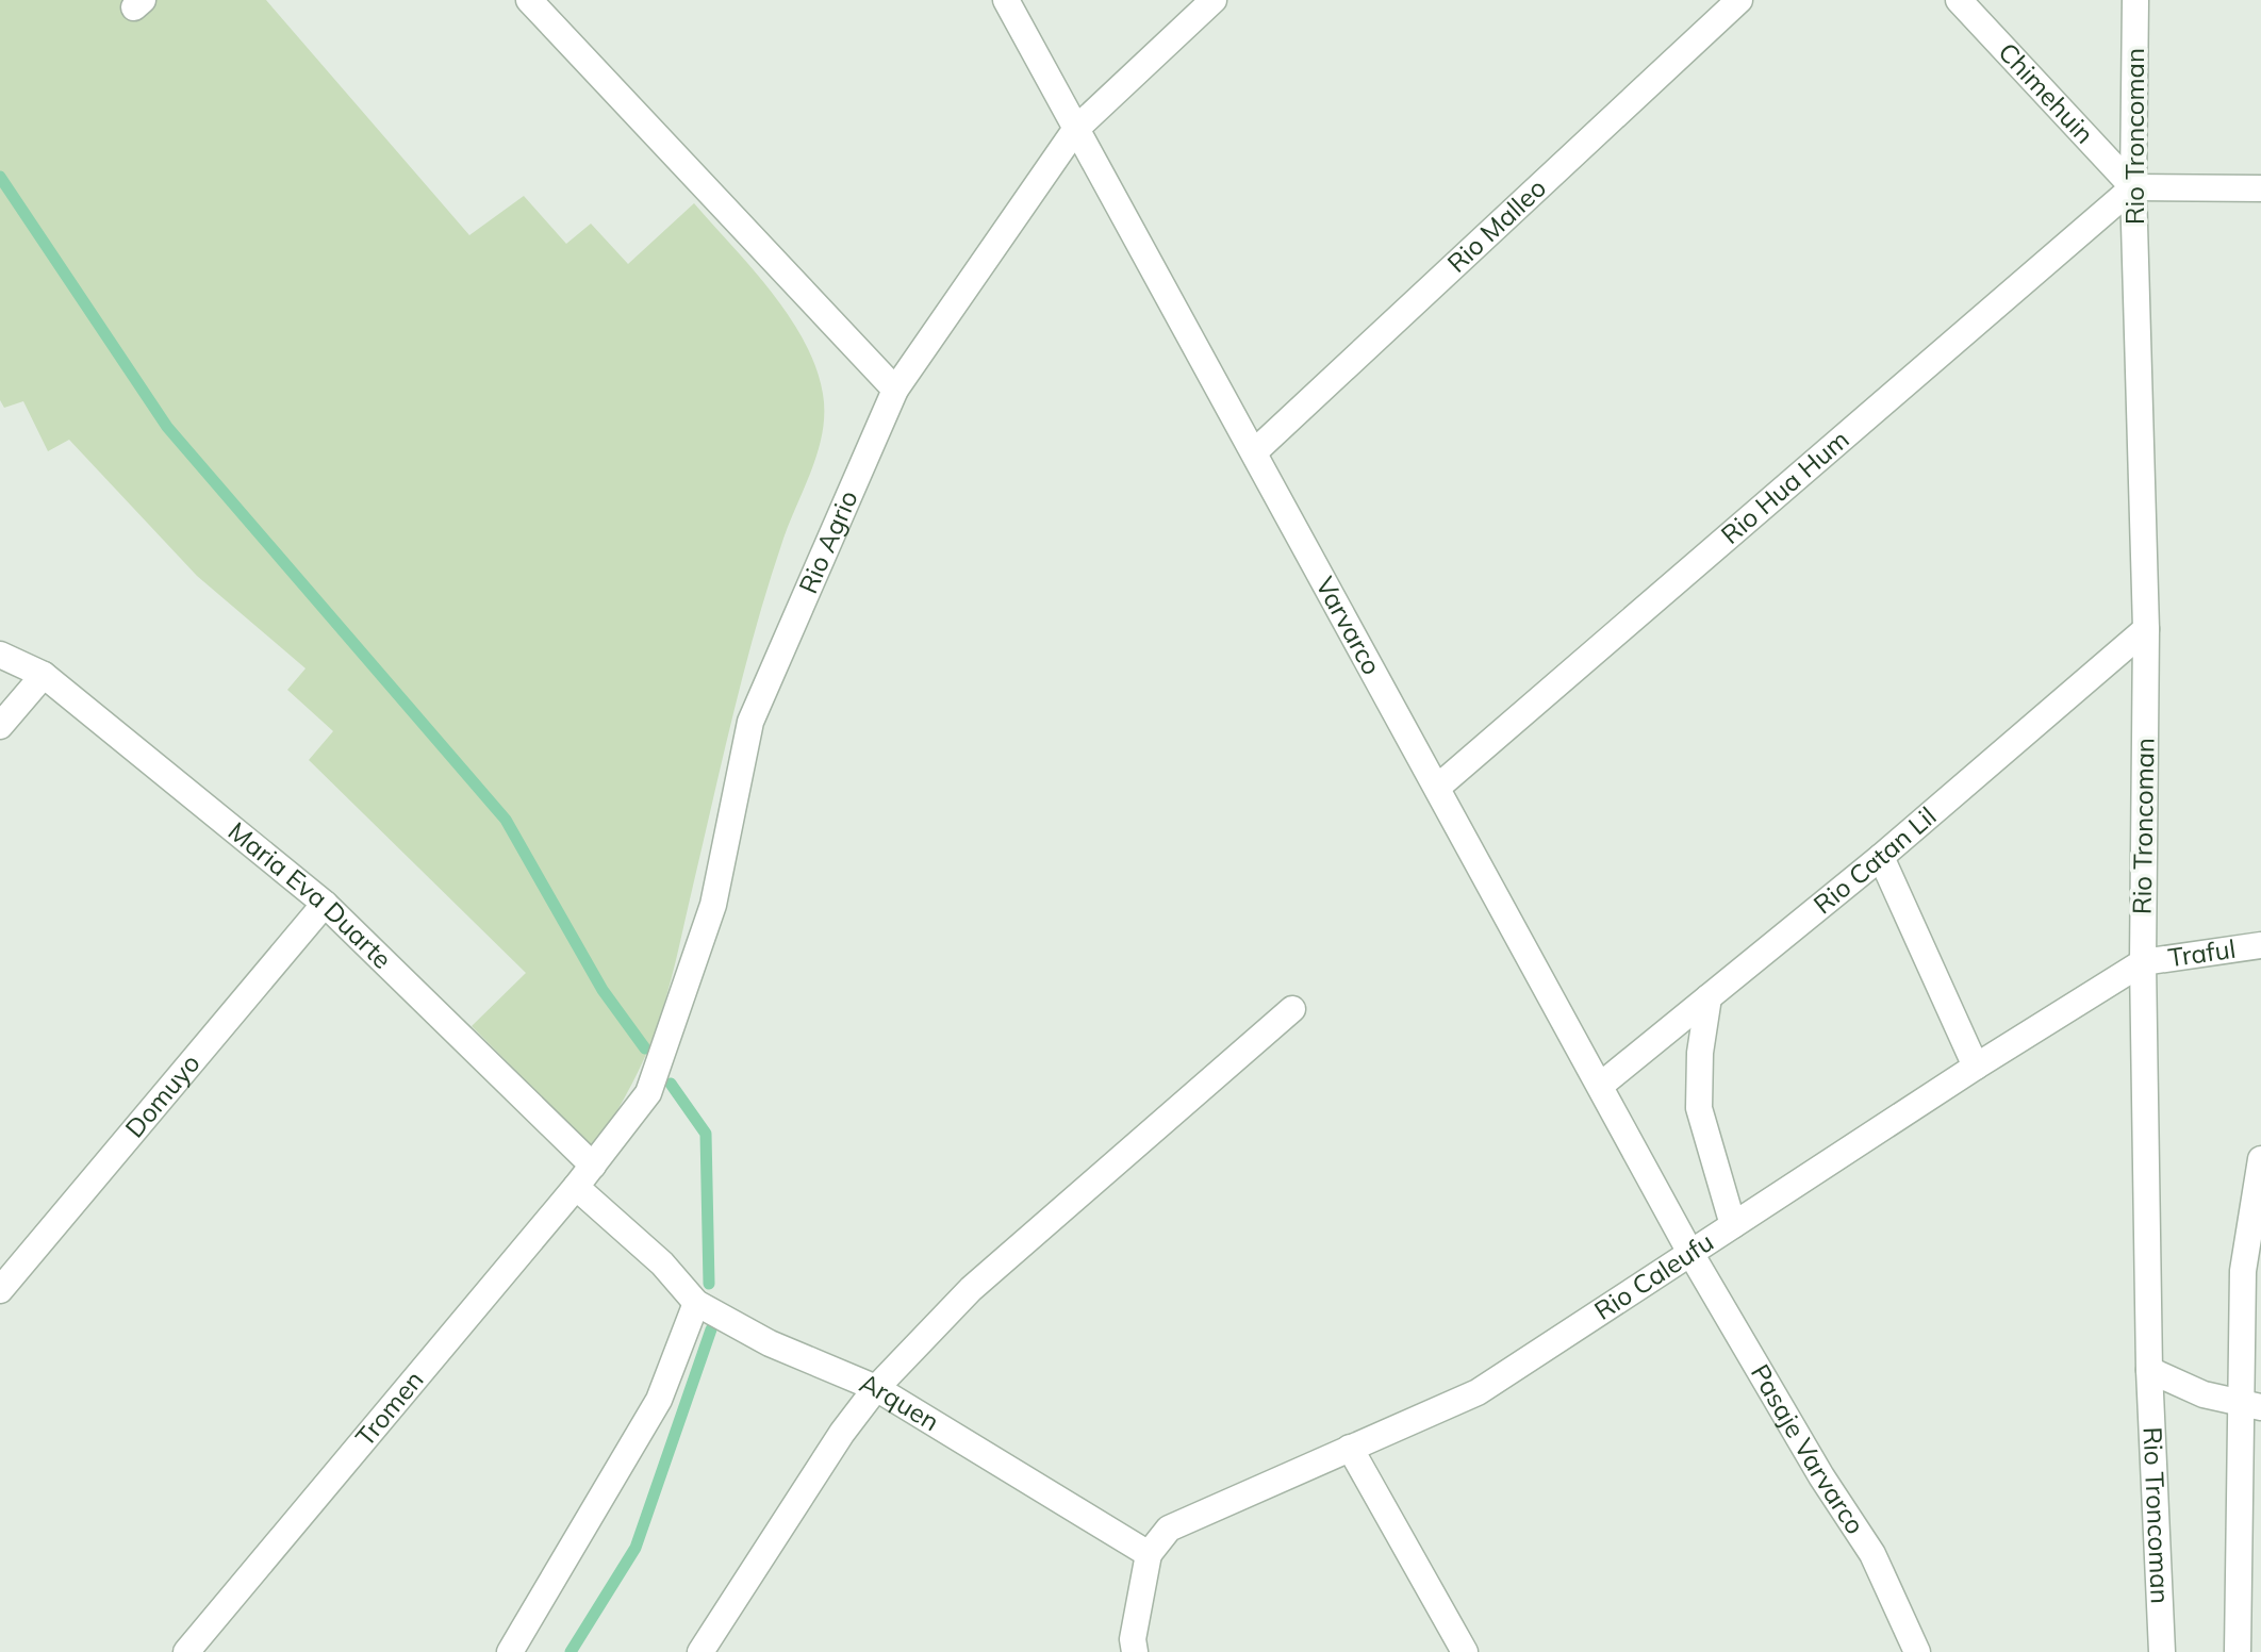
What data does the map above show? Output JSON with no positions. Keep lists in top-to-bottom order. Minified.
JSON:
{"streets":{"street":["Chimehuin","Rio Troncoman","Rio Malleo","Rio Hua Hum","Rio Agrio","Varvarco","Rio Catan Lil","Maria Eva Duarte","Traful","Domuyo","Rio Caleufu","Arquen","Tromen","Pasaje Varvarco"]},"crossings":[["Chimehuin","Rio Troncoman"],["Chimehuin","Rio Hua Hum"],["Rio Troncoman","Rio Hua Hum"],["Rio Troncoman","Rio Catan Lil"],["Rio Troncoman","Traful"],["Rio Troncoman","Rio Caleufu"],["Rio Malleo","Varvarco"],["Rio Hua Hum","Varvarco"],["Rio Agrio","Varvarco"],["Rio Agrio","Maria Eva Duarte"],["Rio Agrio","Tromen"],["Varvarco","Rio Catan Lil"],["Varvarco","Rio Caleufu"],["Varvarco","Pasaje Varvarco"],["Maria Eva Duarte","Domuyo"],["Maria Eva Duarte","Tromen"],["Traful","Rio Caleufu"],["Rio Caleufu","Arquen"],["Rio Caleufu","Pasaje Varvarco"],["Arquen","Tromen"]]}
